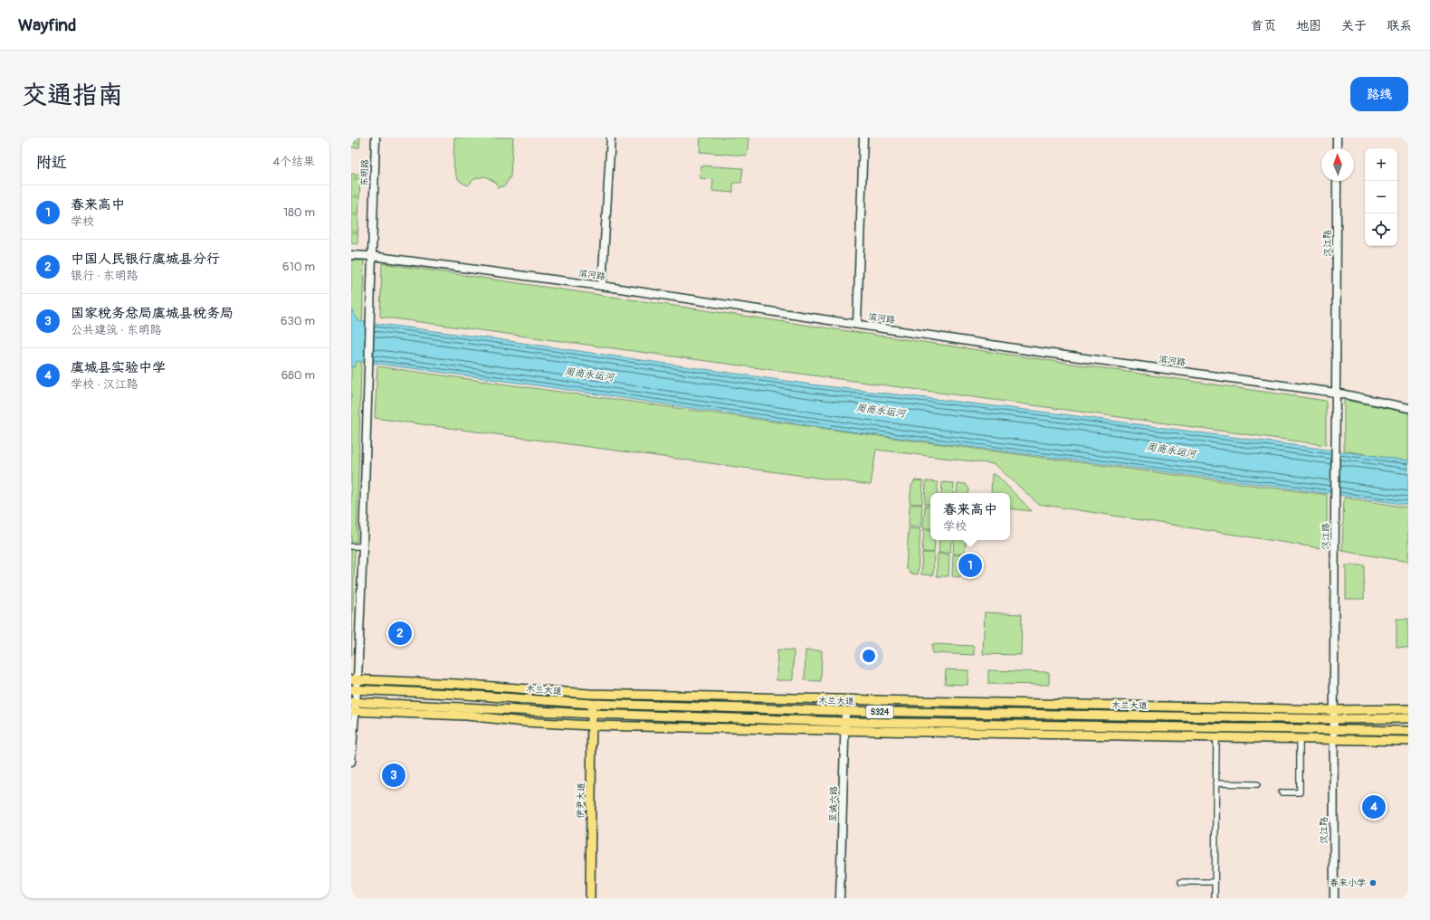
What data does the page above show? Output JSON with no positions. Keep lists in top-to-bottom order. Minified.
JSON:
{"streets":{"main road":["木兰大道","S324","伊尹大道"],"street":["东明路","汉江路","滨河路","至诚六路"]},"crossings":[["东明路","滨河路"],["汉江路","滨河路"],["汉江路","木兰大道"],["汉江路","S324"],["木兰大道","伊尹大道"],["木兰大道","至诚六路"],["S324","伊尹大道"],["S324","至诚六路"]],"water":["周商永运河"],"places":["春来小学"],"north":"top","page":{"header":"Wayfind","nav":["首页","地图","关于","联系"],"title":"交通指南","buttons":"路线","heading":["附近","4个结果"],"map_buttons":["+","−"],"list":[{"mark":"1","name":"春来高中","note":"学校","value":"180 m"},{"mark":"2","name":"中国人民银行虞城县分行","note":"银行 · 东明路","value":"610 m"},{"mark":"3","name":"国家税务总局虞城县税务局","note":"公共建筑 · 东明路","value":"630 m"},{"mark":"4","name":"虞城县实验中学","note":"学校 · 汉江路","value":"680 m"}],"popup":["春来高中","学校"],"pins":["1","2","3","4"]}}
